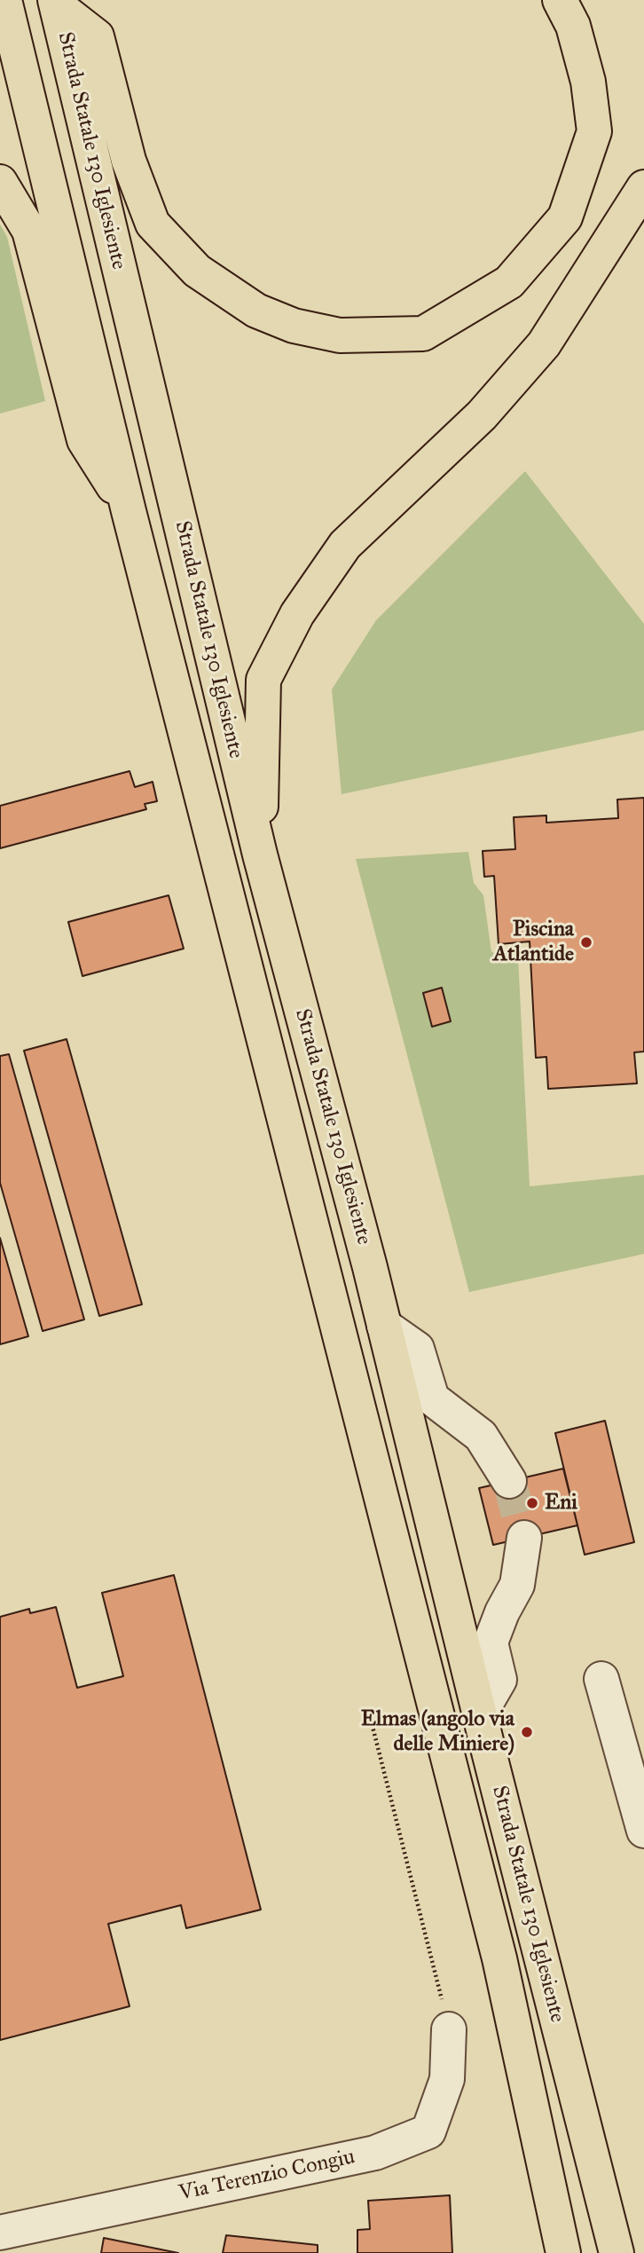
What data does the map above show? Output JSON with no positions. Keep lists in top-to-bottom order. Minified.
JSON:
{"streets":{"highway":["Strada Statale 130 Iglesiente"],"street":["Via Terenzio Congiu"]},"places":["Piscina Atlantide","Eni","Elmas (angolo via delle Miniere)"]}
